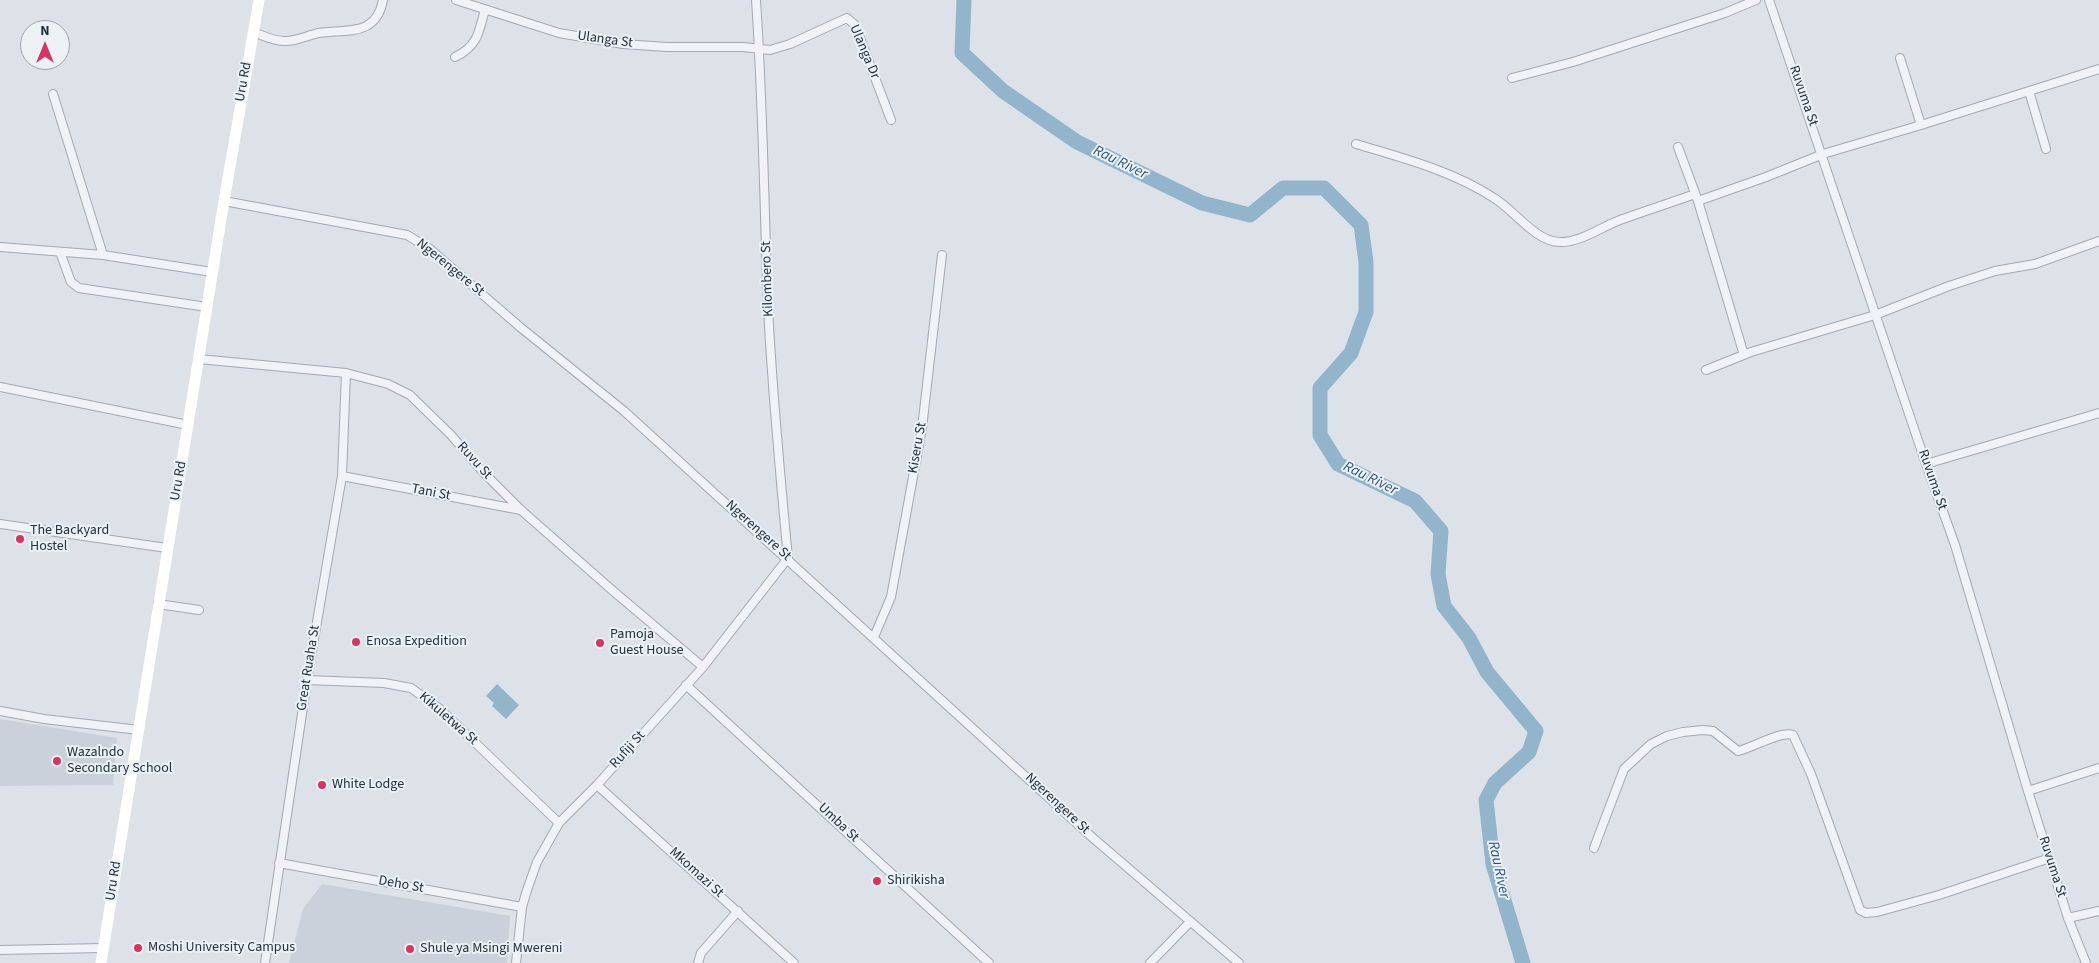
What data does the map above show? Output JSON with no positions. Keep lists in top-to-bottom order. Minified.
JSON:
{"streets":{"street":["Ulanga St","Ulanga Dr","Uru Rd","Ruvuma St","Ngerengere St","Kilombero St","Kiseru St","Ruvu St","Tani St","Great Ruaha St","Kikuletwa St","Rufiji St","Umba St","Mkomazi St","Deho St"]},"crossings":[["Ulanga St","Ulanga Dr"],["Ulanga St","Kilombero St"],["Ulanga Dr","Kilombero St"],["Uru Rd","Ngerengere St"],["Uru Rd","Ruvu St"],["Ngerengere St","Kilombero St"],["Ngerengere St","Kiseru St"],["Ngerengere St","Rufiji St"],["Kilombero St","Rufiji St"],["Ruvu St","Tani St"],["Ruvu St","Great Ruaha St"],["Ruvu St","Rufiji St"],["Tani St","Great Ruaha St"],["Great Ruaha St","Kikuletwa St"],["Great Ruaha St","Deho St"],["Kikuletwa St","Rufiji St"],["Rufiji St","Umba St"],["Rufiji St","Mkomazi St"],["Rufiji St","Deho St"]],"water":["Rau River"],"places":["The Backyard Hostel","Enosa Expedition","Pamoja Guest House","Wazalndo Secondary School","White Lodge","Shirikisha","Moshi University Campus","Shule ya Msingi Mwereni"],"north":"top"}
